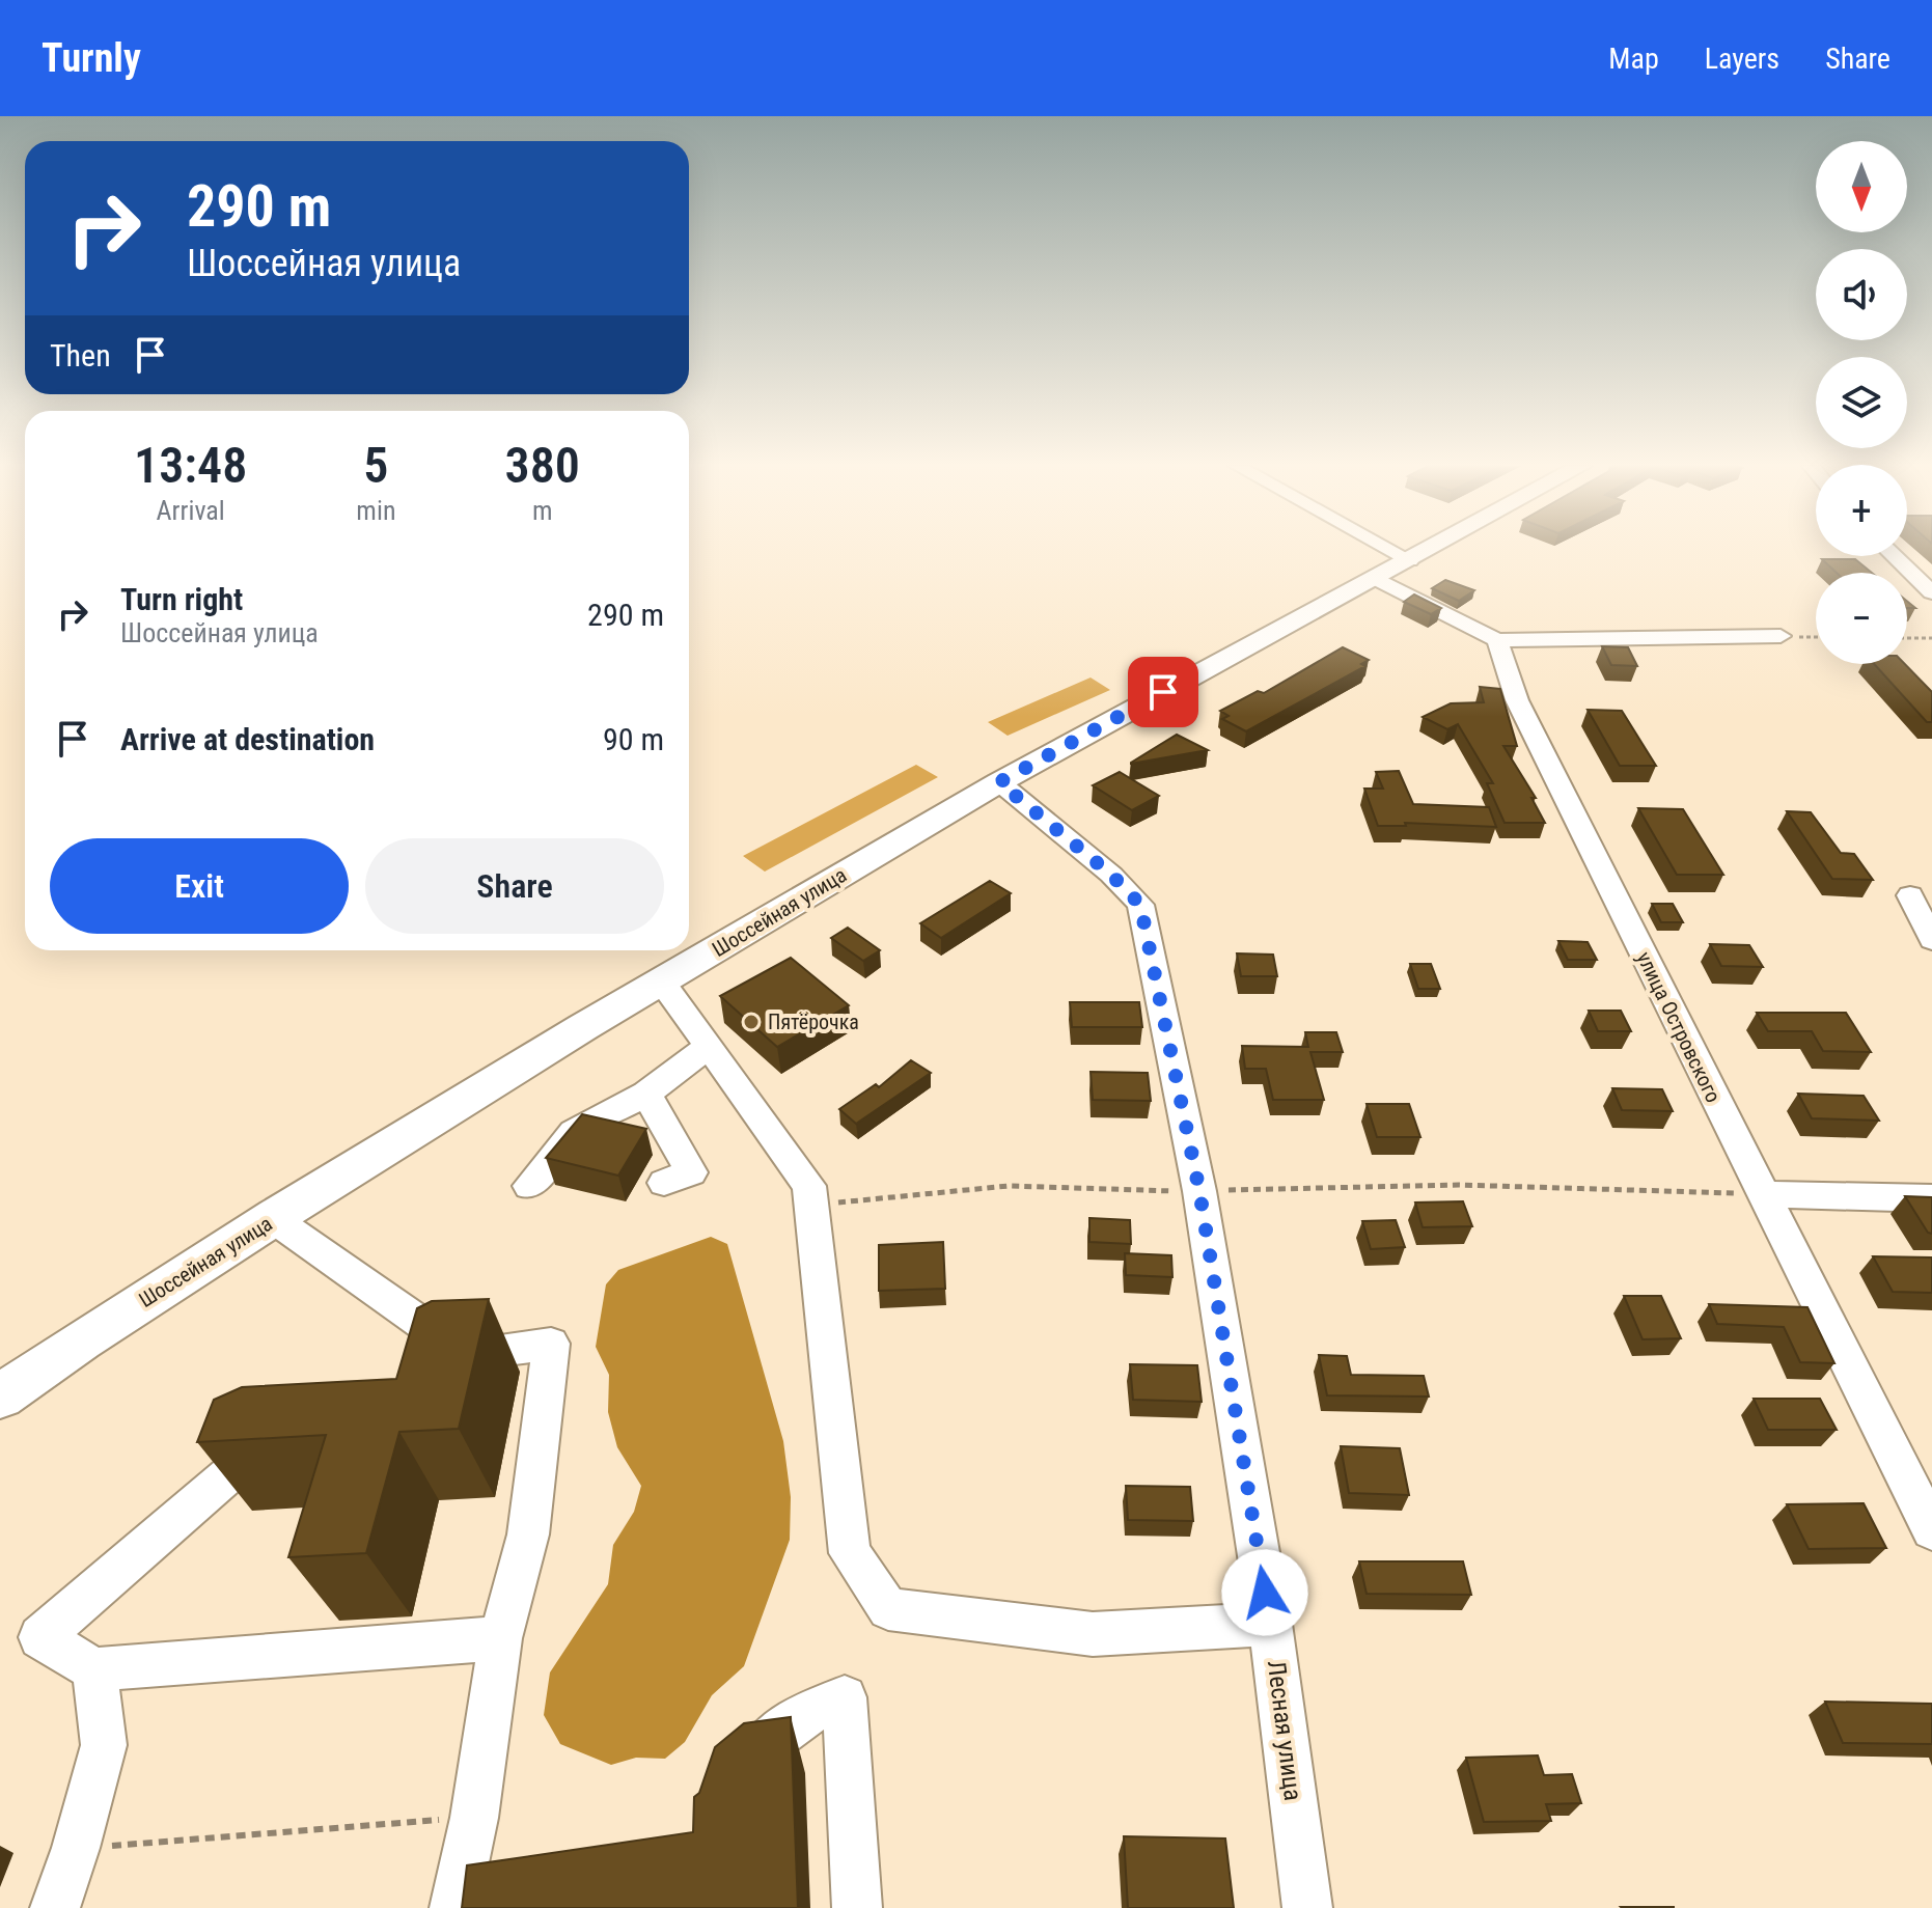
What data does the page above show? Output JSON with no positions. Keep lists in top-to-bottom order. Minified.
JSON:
{"streets":{"main road":["Шоссейная улица"],"street":["улица Островского","Лесная улица"]},"crossings":[["Шоссейная улица","Лесная улица"]],"places":["Пятёрочка"],"north":"bottom","page":{"header":"Turnly","nav":["Map","Layers","Share"],"map_buttons":["+","−"],"turn":["290 m","Шоссейная улица"],"then":"Then","eta":["13:48","Arrival","5","min","380","m"],"list":[{"name":"Turn right","note":"Шоссейная улица","value":"290 m"},{"name":"Arrive at destination","value":"90 m"}],"buttons":["Exit","Share"]}}
